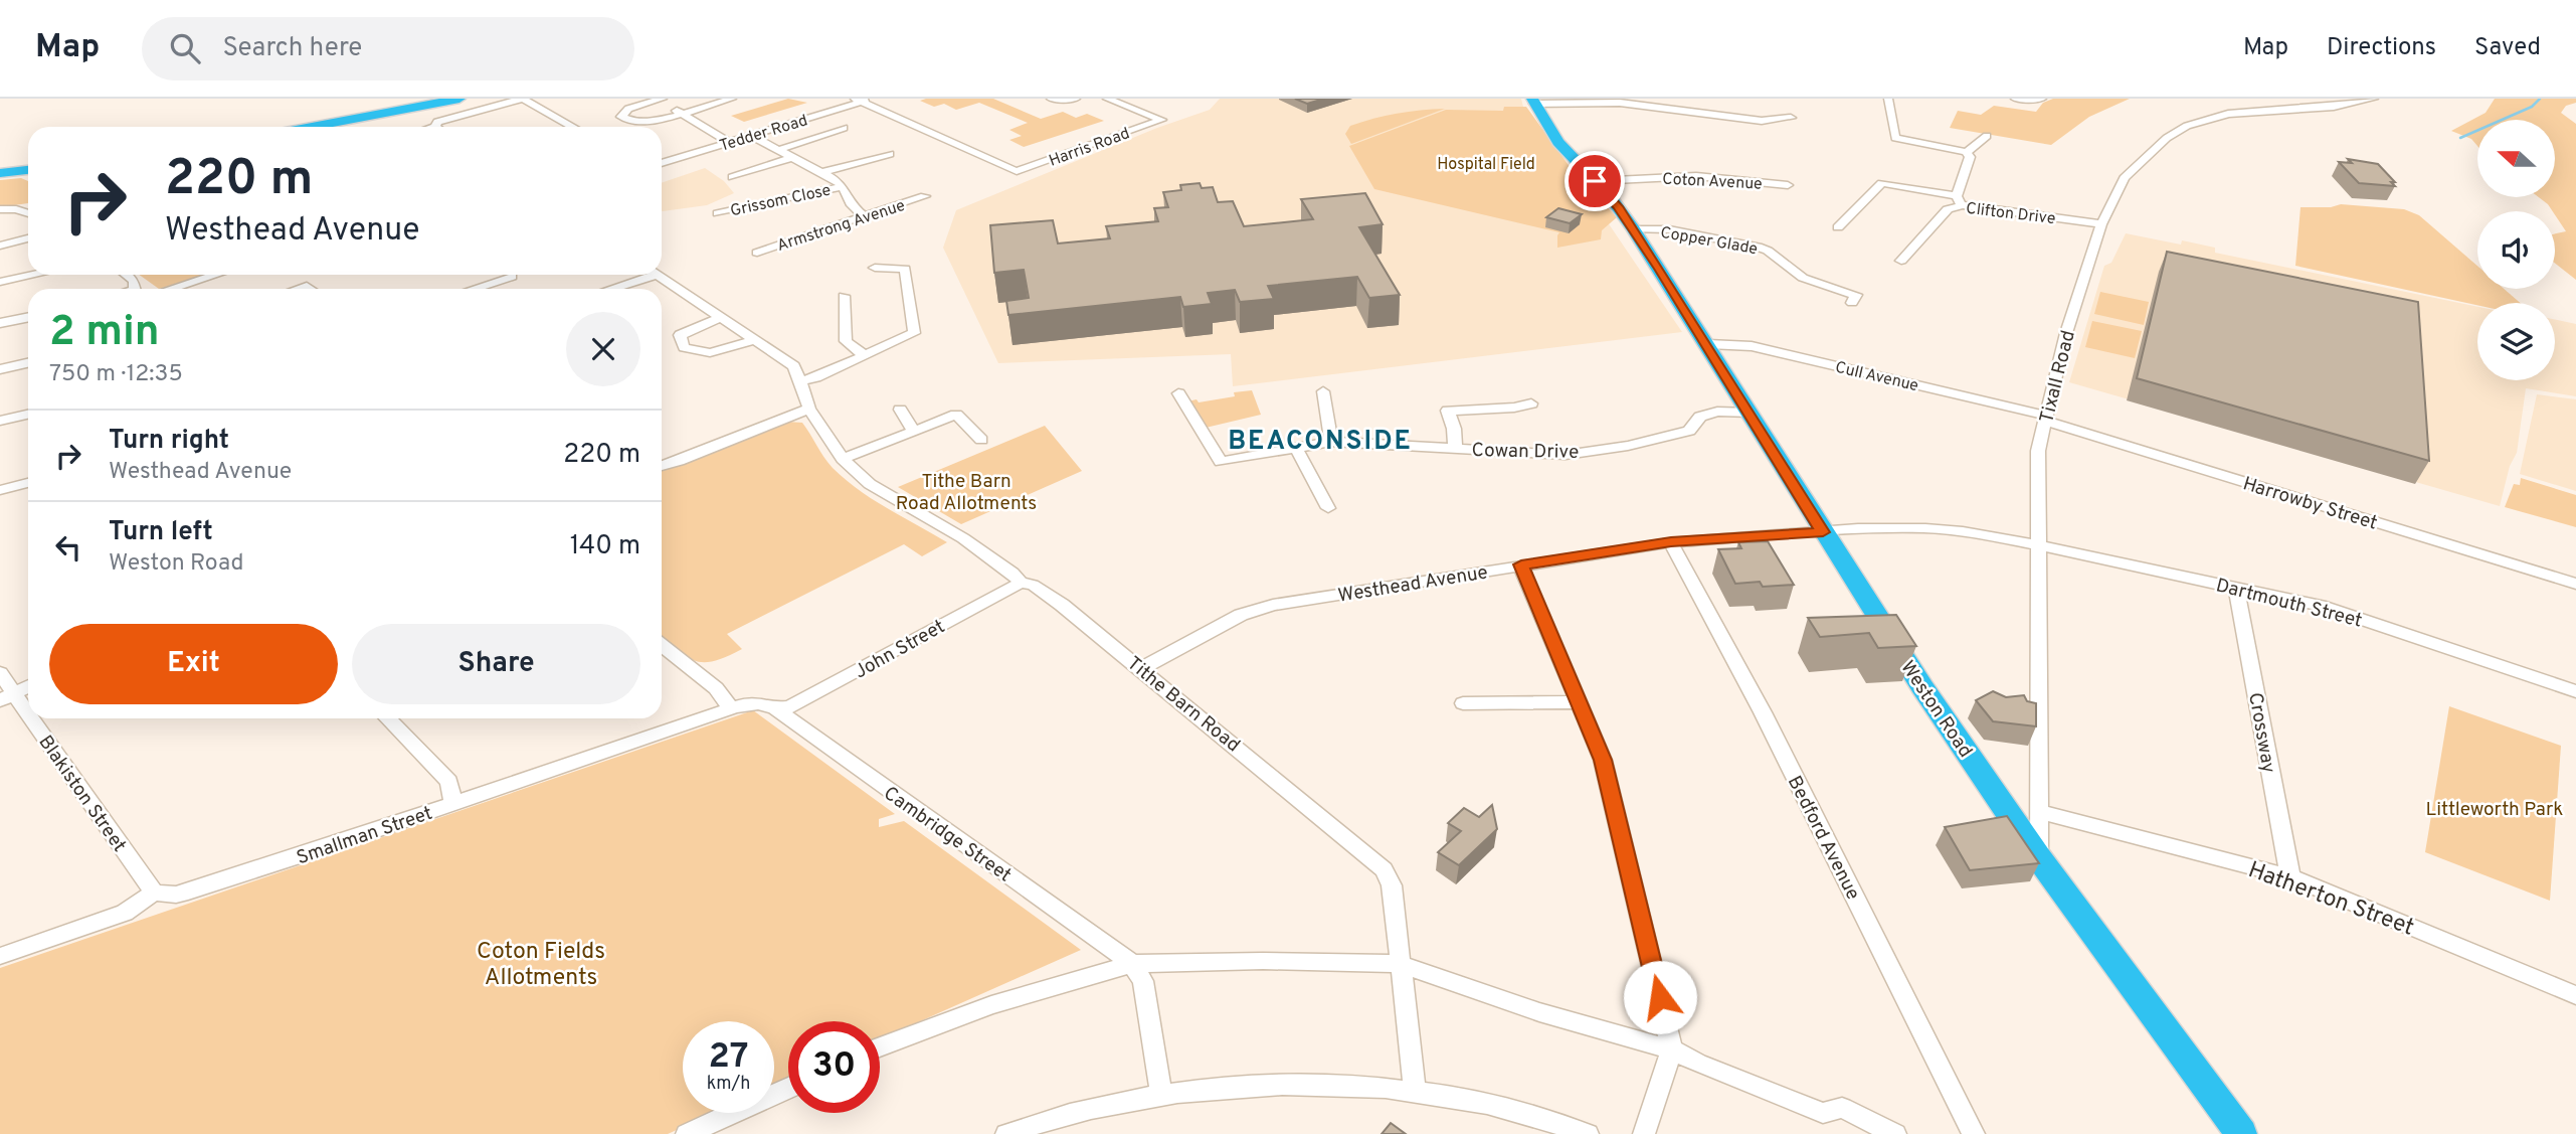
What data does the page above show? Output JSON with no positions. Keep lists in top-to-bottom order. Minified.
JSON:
{"streets":{"highway":["Weston Road"],"street":["Tedder Road","Harris Road","Coton Avenue","Grissom Close","Clifton Drive","Armstrong Avenue","Copper Glade","Cull Avenue","Tixall Road","Cowan Drive","Harrowby Street","Westhead Avenue","Dartmouth Street","John Street","Tithe Barn Road","Crossway","Blakiston Street","Cambridge Street","Smallman Street","Bedford Avenue","Hatherton Street"]},"crossings":[["Tedder Road","Harris Road"],["Coton Avenue","Weston Road"],["Clifton Drive","Tixall Road"],["Copper Glade","Weston Road"],["Cull Avenue","Tixall Road"],["Cull Avenue","Harrowby Street"],["Cull Avenue","Weston Road"],["Tixall Road","Harrowby Street"],["Tixall Road","Dartmouth Street"],["Tixall Road","Weston Road"],["Tixall Road","Hatherton Street"],["Cowan Drive","Weston Road"],["Westhead Avenue","Tithe Barn Road"],["Westhead Avenue","Weston Road"],["Westhead Avenue","Bedford Avenue"],["Dartmouth Street","Crossway"],["John Street","Tithe Barn Road"],["John Street","Cambridge Street"],["Crossway","Hatherton Street"],["Blakiston Street","Smallman Street"]],"districts":["BEACONSIDE"],"parks":["Hospital Field","Tithe Barn Road Allotments","Littleworth Park","Coton Fields Allotments"],"north":"left","page":{"header":"Map","search":"Search here","nav":["Map","Directions","Saved"],"turn":["220 m","Westhead Avenue"],"heading":["2 min","750 m · 12:35"],"list":[{"name":"Turn right","note":"Westhead Avenue","value":"220 m"},{"name":"Turn left","note":"Weston Road","value":"140 m"}],"buttons":["Exit","Share"],"speed":"27 km/h","limit":"30"}}
